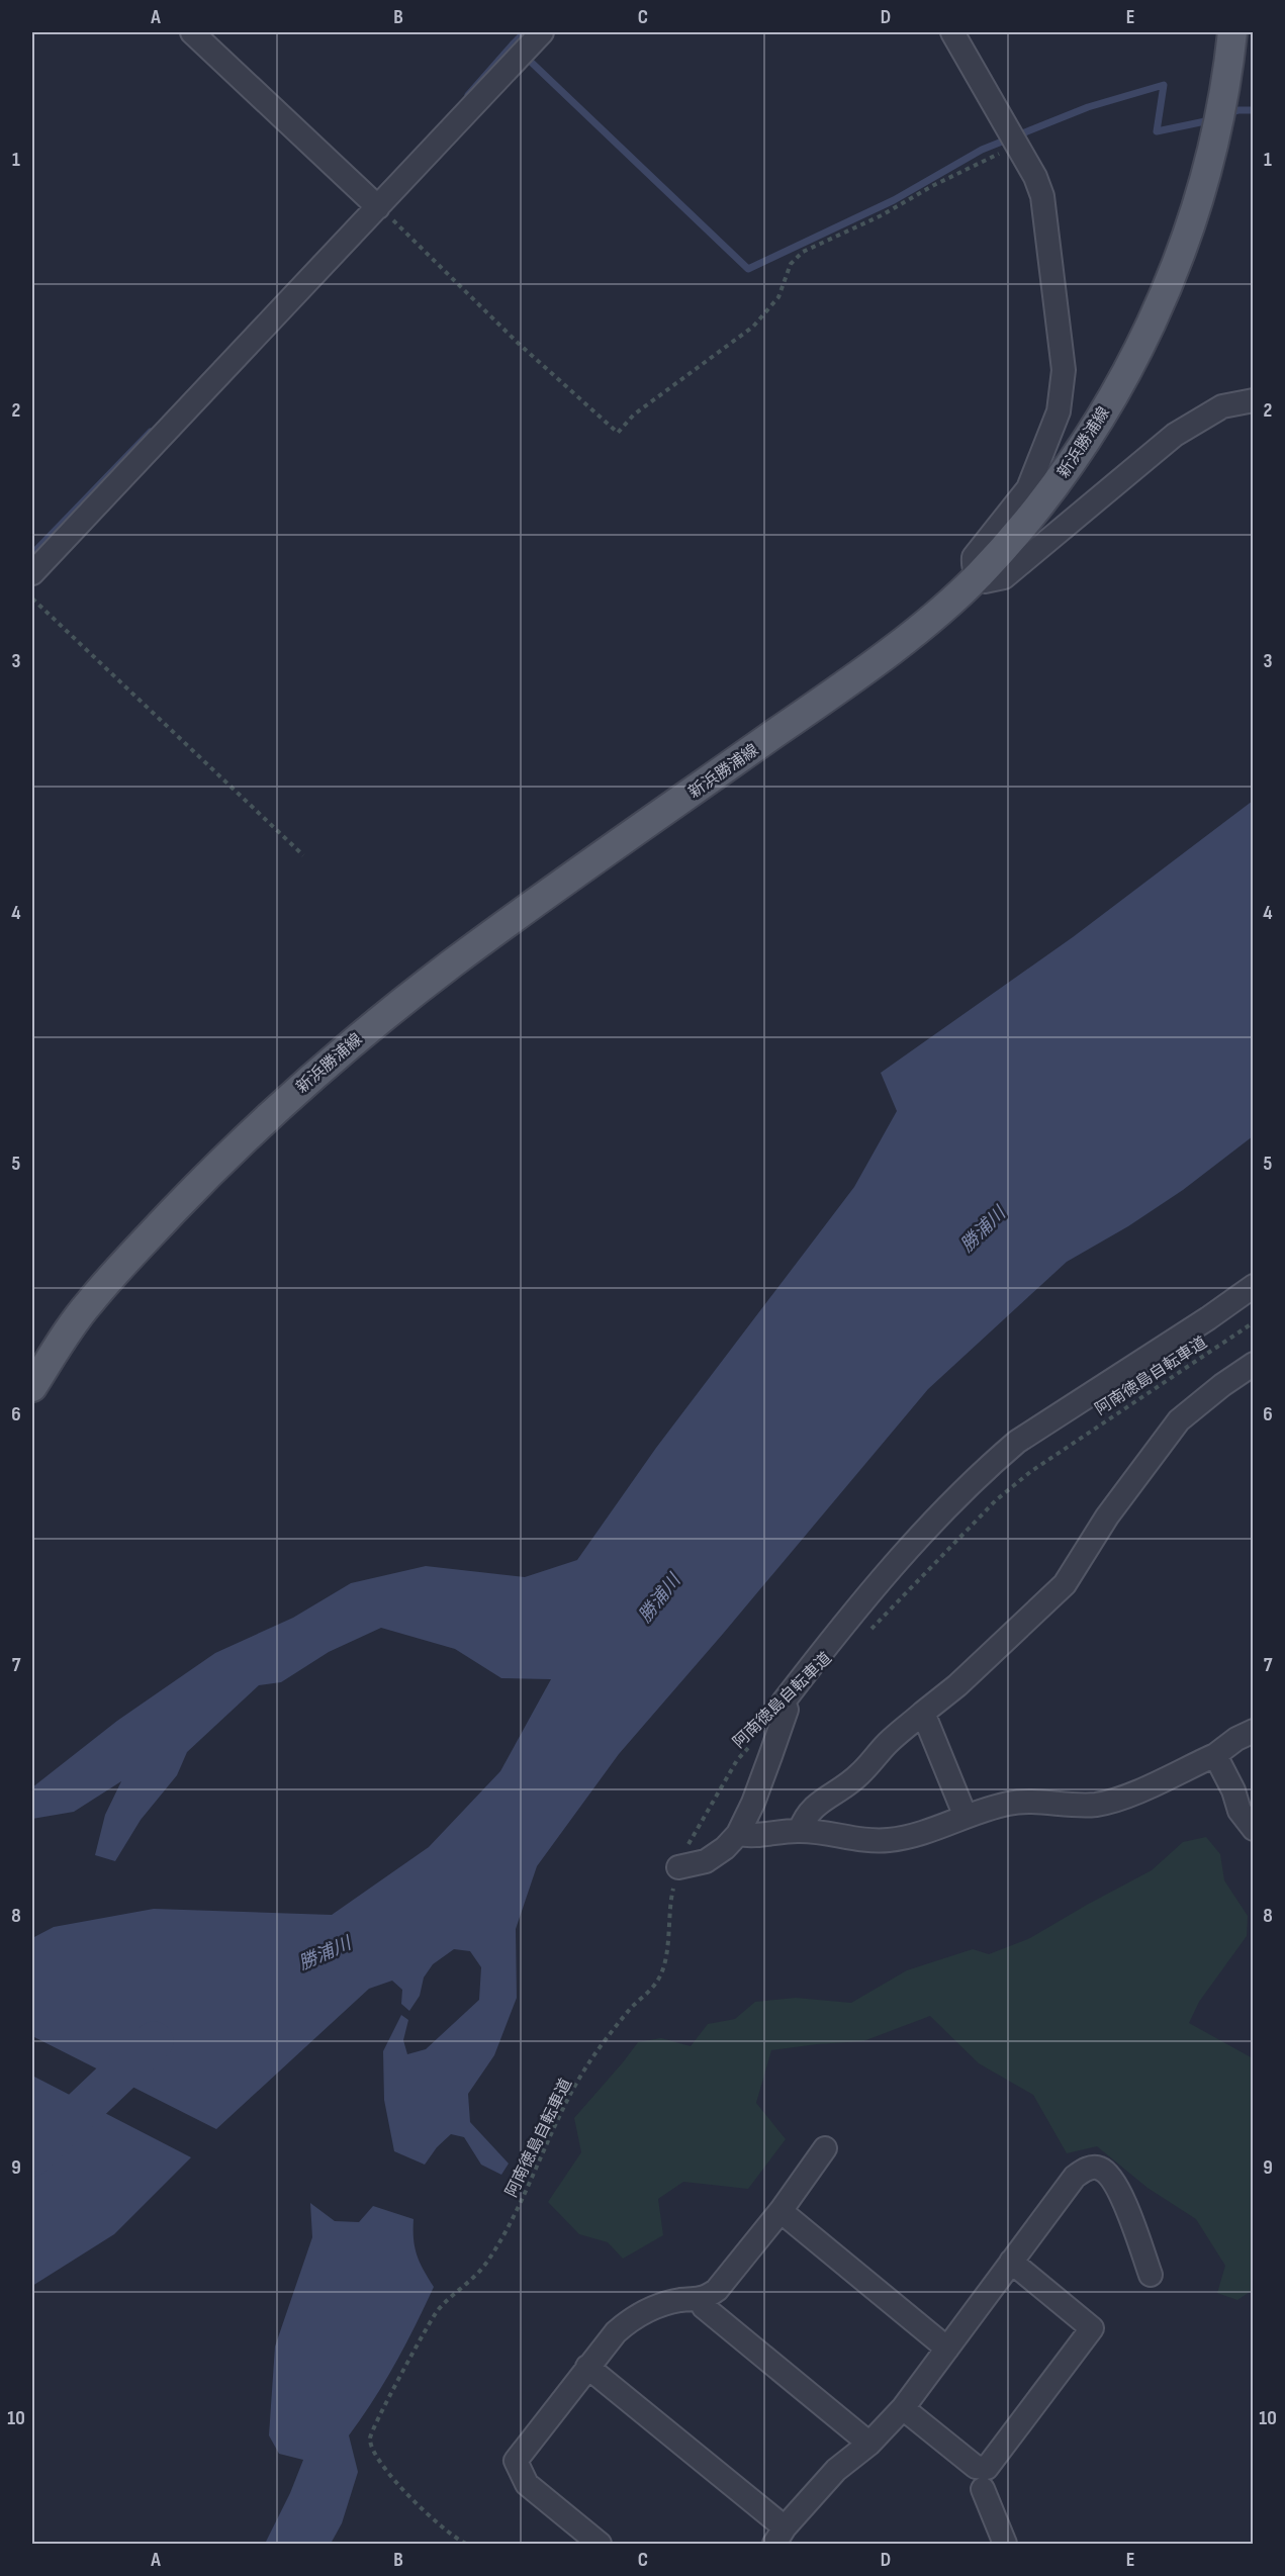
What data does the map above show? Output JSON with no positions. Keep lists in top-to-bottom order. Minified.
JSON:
{"streets":{"main road":["新浜勝浦線"],"path":["阿南徳島自転車道"]},"water":["勝浦川"],"grid":{"columns":["A","B","C","D","E"],"rows":["1","2","3","4","5","6","7","8","9","10"]}}
